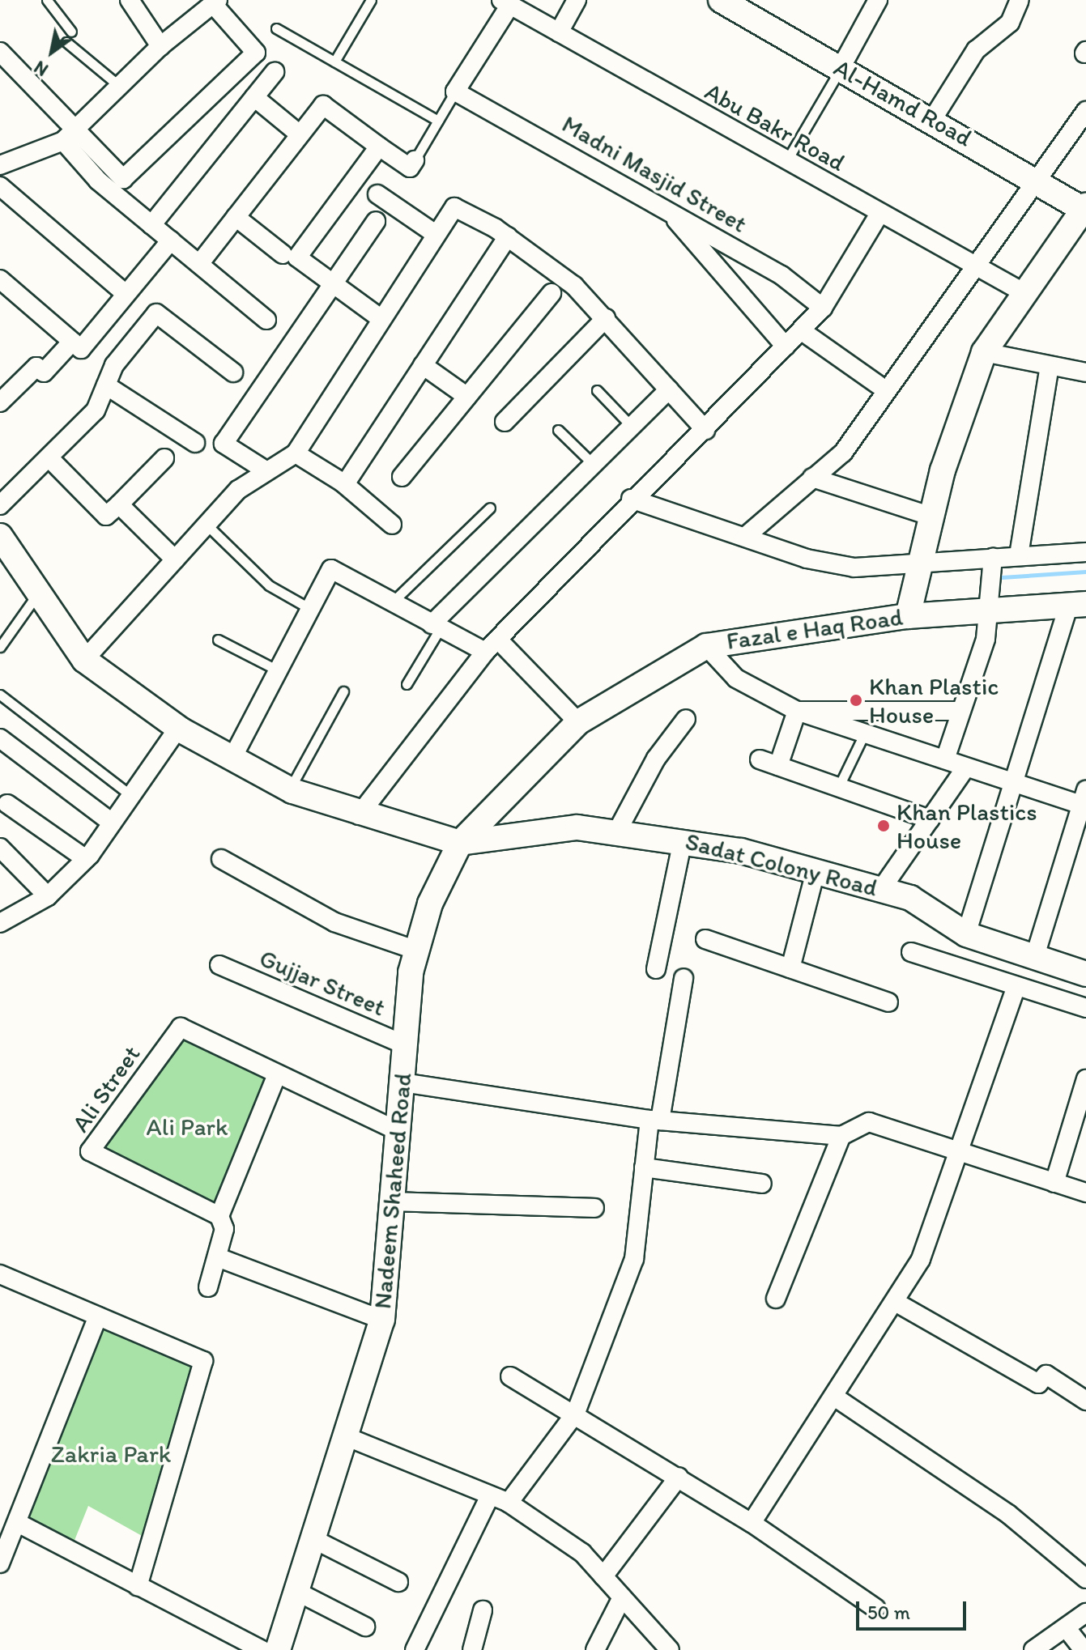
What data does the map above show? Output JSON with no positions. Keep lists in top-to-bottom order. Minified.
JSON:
{"streets":{"street":["Al-Hamd Road","Abu Bakr Road","Madni Masjid Street","Fazal e Haq Road","Sadat Colony Road","Gujjar Street","Ali Street","Nadeem Shaheed Road"]},"crossings":[["Fazal e Haq Road","Sadat Colony Road"],["Fazal e Haq Road","Nadeem Shaheed Road"],["Sadat Colony Road","Nadeem Shaheed Road"],["Gujjar Street","Nadeem Shaheed Road"],["Ali Street","Nadeem Shaheed Road"]],"parks":["Ali Park","Zakria Park"],"places":["Khan Plastic House","Khan Plastics House"],"scale_bar":"50 m","north":"bottom left"}
